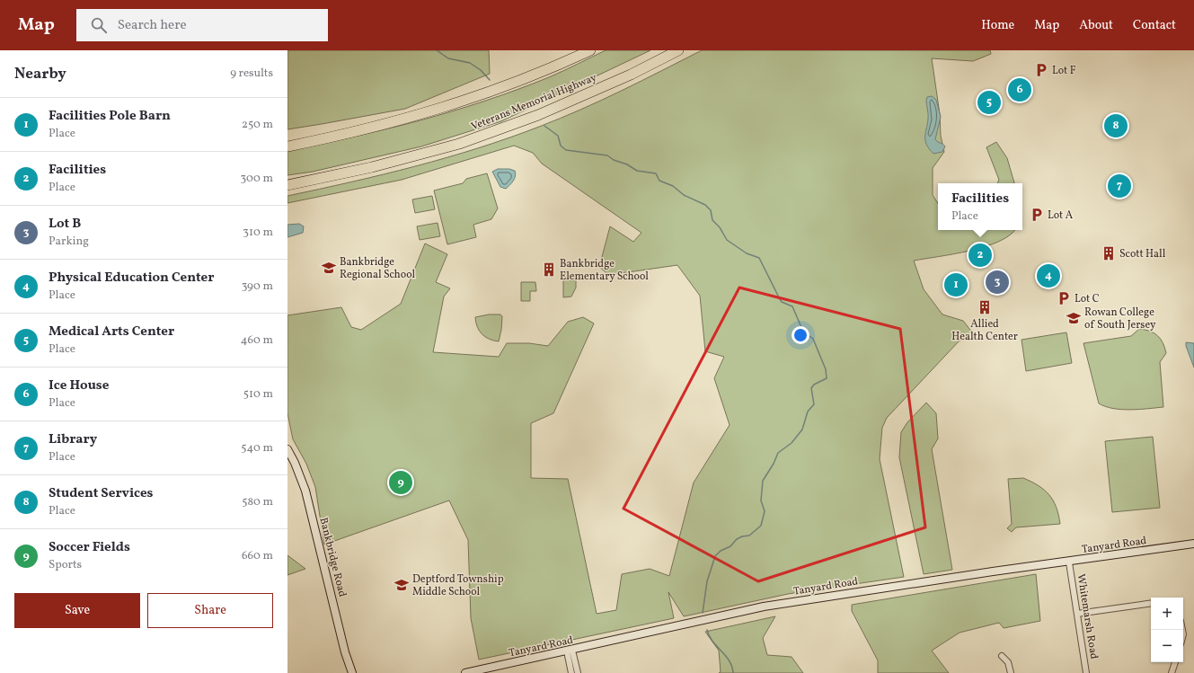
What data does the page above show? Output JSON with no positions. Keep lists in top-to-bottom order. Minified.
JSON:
{"streets":{"highway":["Veterans Memorial Highway"],"street":["Tanyard Road","Bankbridge Road","Whitemarsh Road"]},"crossings":[["Tanyard Road","Whitemarsh Road"]],"places":{"parking":["Lot F","Lot A","Lot C"],"building":["Scott Hall","Bankbridge Elementary School","Allied Health Center"],"school or university":["Bankbridge Regional School","Rowan College of South Jersey","Deptford Township Middle School"]},"page":{"header":"Map","search":"Search here","nav":["Home","Map","About","Contact"],"heading":["Nearby","9 results"],"pins":["6","5","8","7","2","4","3","1","9"],"list":[{"mark":"1","name":"Facilities Pole Barn","note":"Place","value":"250 m"},{"mark":"2","name":"Facilities","note":"Place","value":"300 m"},{"mark":"3","name":"Lot B","note":"Parking","value":"310 m"},{"mark":"4","name":"Physical Education Center","note":"Place","value":"390 m"},{"mark":"5","name":"Medical Arts Center","note":"Place","value":"460 m"},{"mark":"6","name":"Ice House","note":"Place","value":"510 m"},{"mark":"7","name":"Library","note":"Place","value":"540 m"},{"mark":"8","name":"Student Services","note":"Place","value":"580 m"},{"mark":"9","name":"Soccer Fields","note":"Sports","value":"660 m"}],"popup":["Facilities","Place"],"buttons":["Save","Share"],"map_buttons":["+","−"]}}
